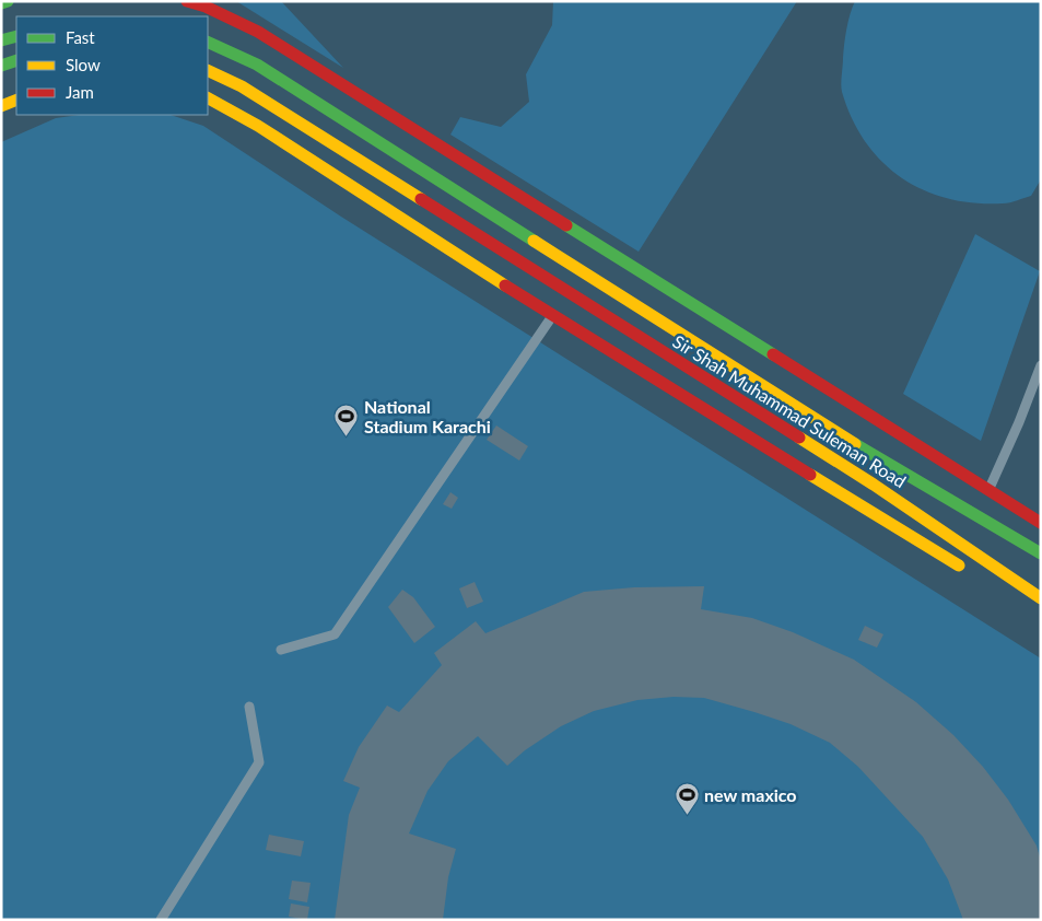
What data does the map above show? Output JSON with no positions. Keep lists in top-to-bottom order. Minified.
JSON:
{"streets":{"highway":["Sir Shah Muhammad Suleman Road"]},"places":{"sports":["National Stadium Karachi","new maxico"]},"legend":["Fast","Slow","Jam"]}
